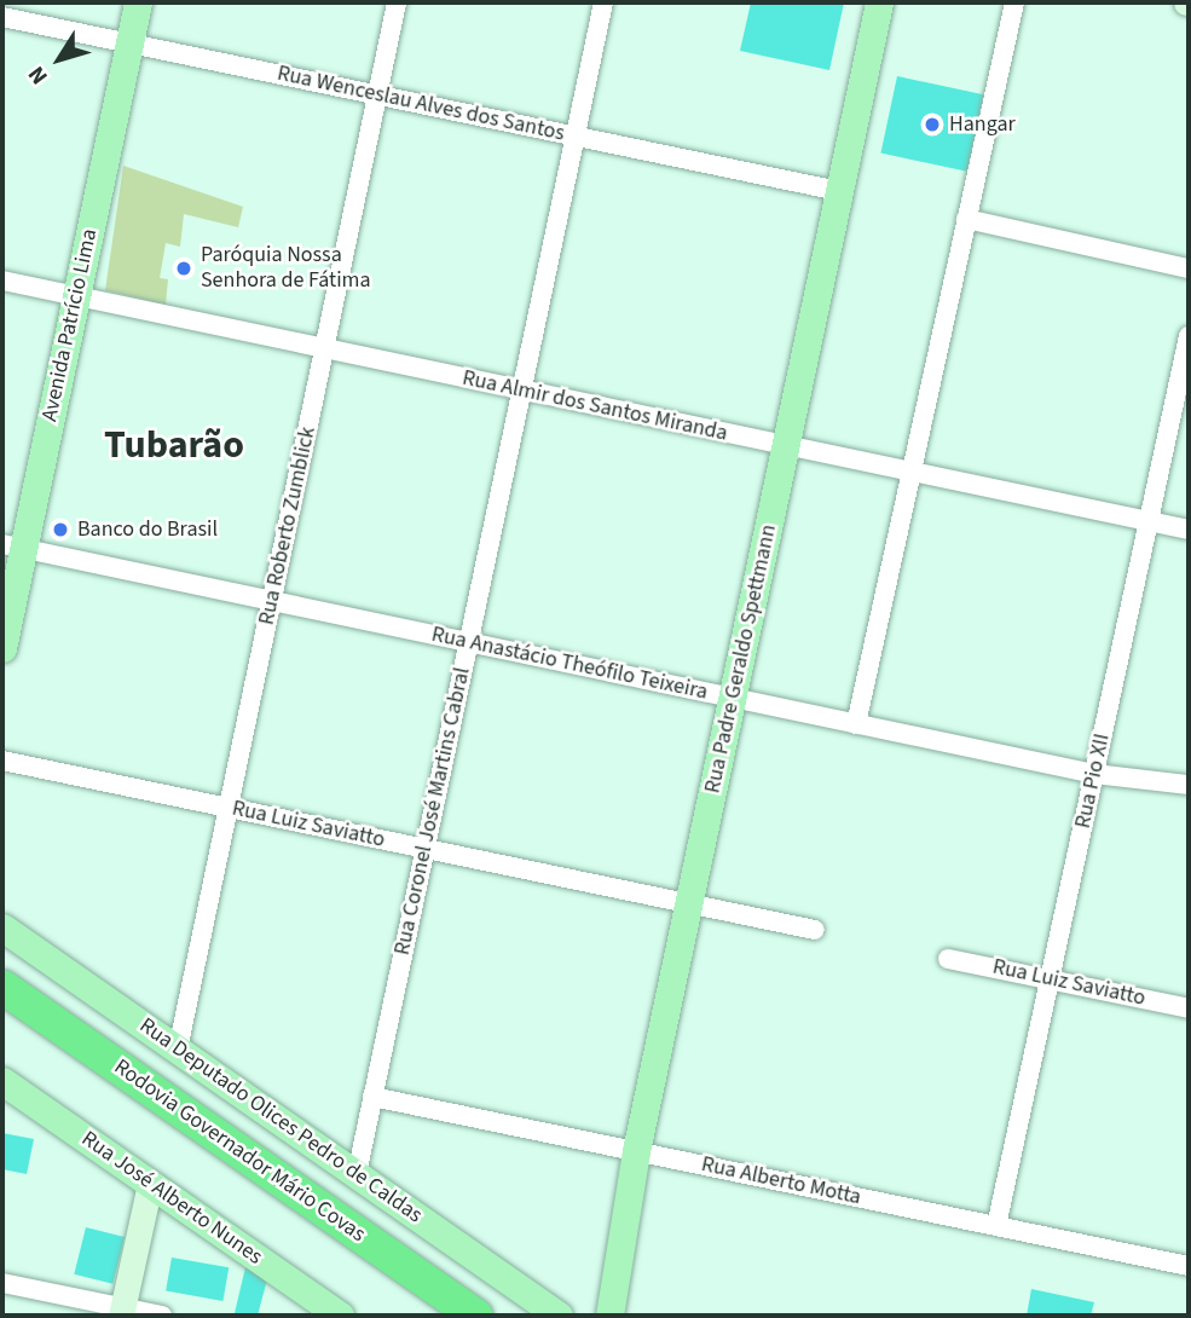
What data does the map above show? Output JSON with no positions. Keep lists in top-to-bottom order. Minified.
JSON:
{"streets":{"highway":["Rodovia Governador Mário Covas"],"main road":["Avenida Patrício Lima","Rua Padre Geraldo Spettmann","Rua Deputado Olices Pedro de Caldas","Rua José Alberto Nunes"],"street":["Rua Wenceslau Alves dos Santos","Rua Almir dos Santos Miranda","Rua Roberto Zumblick","Rua Anastácio Theófilo Teixeira","Rua Pio XII","Rua Coronel José Martins Cabral","Rua Luiz Saviatto","Rua Alberto Motta"]},"crossings":[["Rua Wenceslau Alves dos Santos","Avenida Patrício Lima"],["Rua Wenceslau Alves dos Santos","Rua Roberto Zumblick"],["Rua Wenceslau Alves dos Santos","Rua Padre Geraldo Spettmann"],["Rua Wenceslau Alves dos Santos","Rua Coronel José Martins Cabral"],["Avenida Patrício Lima","Rua Almir dos Santos Miranda"],["Avenida Patrício Lima","Rua Anastácio Theófilo Teixeira"],["Rua Almir dos Santos Miranda","Rua Roberto Zumblick"],["Rua Almir dos Santos Miranda","Rua Padre Geraldo Spettmann"],["Rua Almir dos Santos Miranda","Rua Pio XII"],["Rua Almir dos Santos Miranda","Rua Coronel José Martins Cabral"],["Rua Roberto Zumblick","Rua Anastácio Theófilo Teixeira"],["Rua Roberto Zumblick","Rua Luiz Saviatto"],["Rua Roberto Zumblick","Rua Deputado Olices Pedro de Caldas"],["Rua Padre Geraldo Spettmann","Rua Anastácio Theófilo Teixeira"],["Rua Padre Geraldo Spettmann","Rua Luiz Saviatto"],["Rua Padre Geraldo Spettmann","Rua Alberto Motta"],["Rua Anastácio Theófilo Teixeira","Rua Pio XII"],["Rua Anastácio Theófilo Teixeira","Rua Coronel José Martins Cabral"],["Rua Pio XII","Rua Luiz Saviatto"],["Rua Pio XII","Rua Alberto Motta"],["Rua Coronel José Martins Cabral","Rua Luiz Saviatto"],["Rua Coronel José Martins Cabral","Rua Deputado Olices Pedro de Caldas"],["Rua Coronel José Martins Cabral","Rua Alberto Motta"]],"districts":["Tubarão"],"places":["Hangar","Paróquia Nossa Senhora de Fátima","Banco do Brasil"],"north":"bottom left"}
